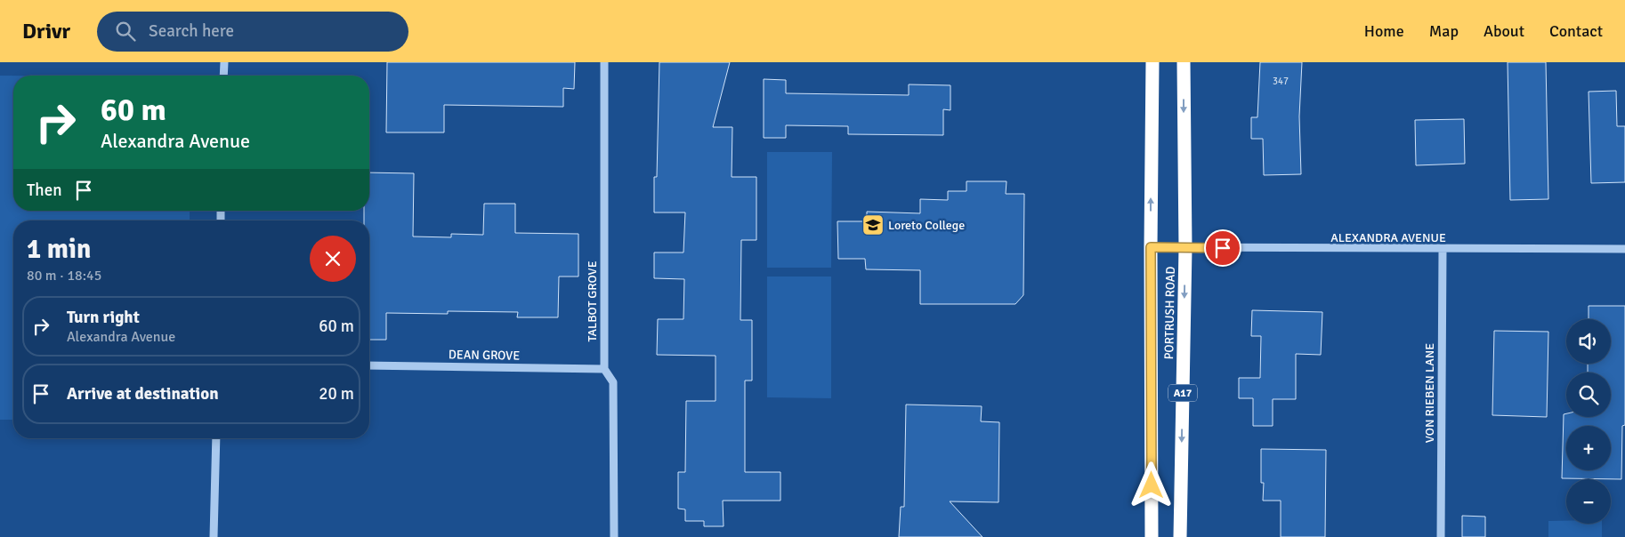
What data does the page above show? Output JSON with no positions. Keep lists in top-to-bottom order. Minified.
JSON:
{"streets":{"highway":["PORTRUSH ROAD","A17"],"street":["ALEXANDRA AVENUE","TALBOT GROVE","DEAN GROVE","VON RIEBEN LANE"]},"crossings":[["ALEXANDRA AVENUE","PORTRUSH ROAD"],["ALEXANDRA AVENUE","VON RIEBEN LANE"],["TALBOT GROVE","DEAN GROVE"]],"places":{"school or university":["Loreto College"]},"house_numbers":["347"],"page":{"header":"Drivr","search":"Search here","nav":["Home","Map","About","Contact"],"turn":["60 m","Alexandra Avenue"],"then":"Then","heading":["1 min","80 m · 18:45"],"list":[{"name":"Turn right","note":"Alexandra Avenue","value":"60 m"},{"name":"Arrive at destination","value":"20 m"}],"map_buttons":["+","−"]}}
